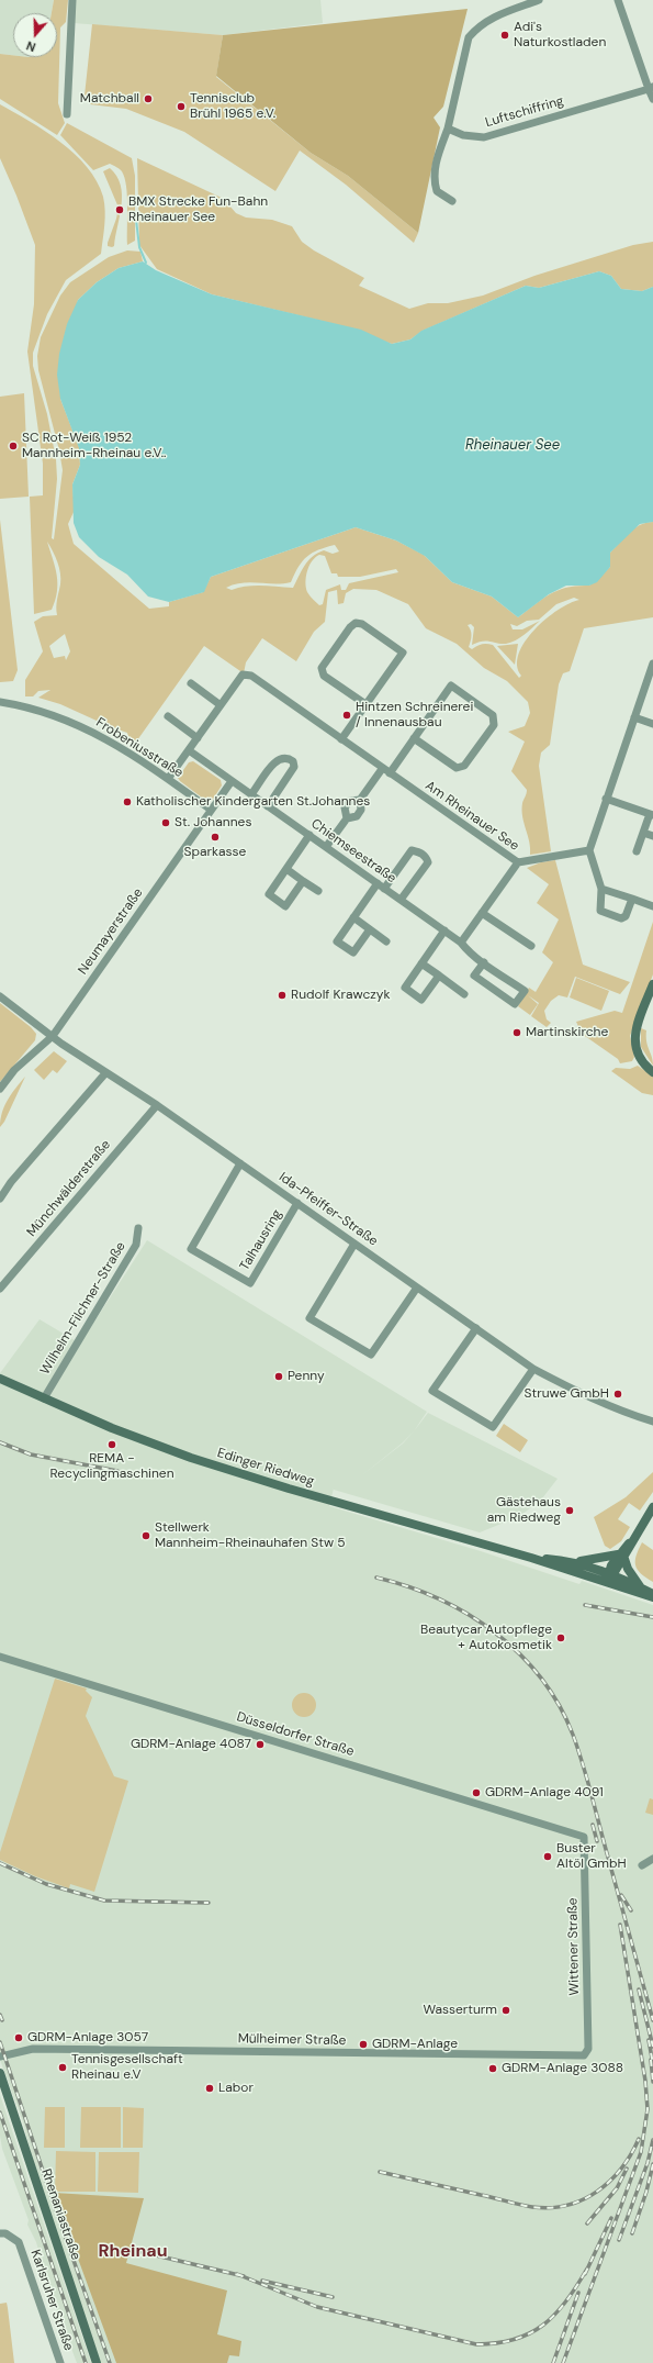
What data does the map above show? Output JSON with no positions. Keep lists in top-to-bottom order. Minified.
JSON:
{"streets":{"main road":["Edinger Riedweg","Rhenaniastraße"],"street":["Luftschiffring","Frobeniusstraße","Am Rheinauer See","Chiemseestraße","Neumayerstraße","Münchwälderstraße","Ida-Pfeiffer-Straße","Talhausring","Wilhelm-Filchner-Straße","Düsseldorfer Straße","Wittener Straße","Mülheimer Straße","Karlsruher Straße"]},"crossings":[["Frobeniusstraße","Am Rheinauer See"],["Frobeniusstraße","Neumayerstraße"],["Am Rheinauer See","Chiemseestraße"],["Chiemseestraße","Neumayerstraße"],["Neumayerstraße","Ida-Pfeiffer-Straße"],["Münchwälderstraße","Ida-Pfeiffer-Straße"],["Ida-Pfeiffer-Straße","Talhausring"],["Wilhelm-Filchner-Straße","Edinger Riedweg"],["Düsseldorfer Straße","Wittener Straße"],["Wittener Straße","Mülheimer Straße"]],"districts":["Rheinau"],"water":["Rheinauer See"],"places":["Adi's Naturkostladen","Matchball","Tennisclub Brühl 1965 e.V.","BMX Strecke Fun-Bahn Rheinauer See","SC Rot-Weiß 1952 Mannheim-Rheinau e.V..","Hintzen Schreinerei / Innenausbau","Katholischer Kindergarten St.Johannes","St. Johannes","Sparkasse","Rudolf Krawczyk","Martinskirche","Penny","Struwe GmbH","REMA - Recyclingmaschinen","Gästehaus am Riedweg","Stellwerk Mannheim-Rheinauhafen Stw 5","Beautycar Autopflege + Autokosmetik","GDRM-Anlage 4087","GDRM-Anlage 4091","Buster Altöl GmbH","Wasserturm","GDRM-Anlage 3057","GDRM-Anlage","Tennisgesellschaft Rheinau e.V","GDRM-Anlage 3088","Labor"],"north":"bottom"}
